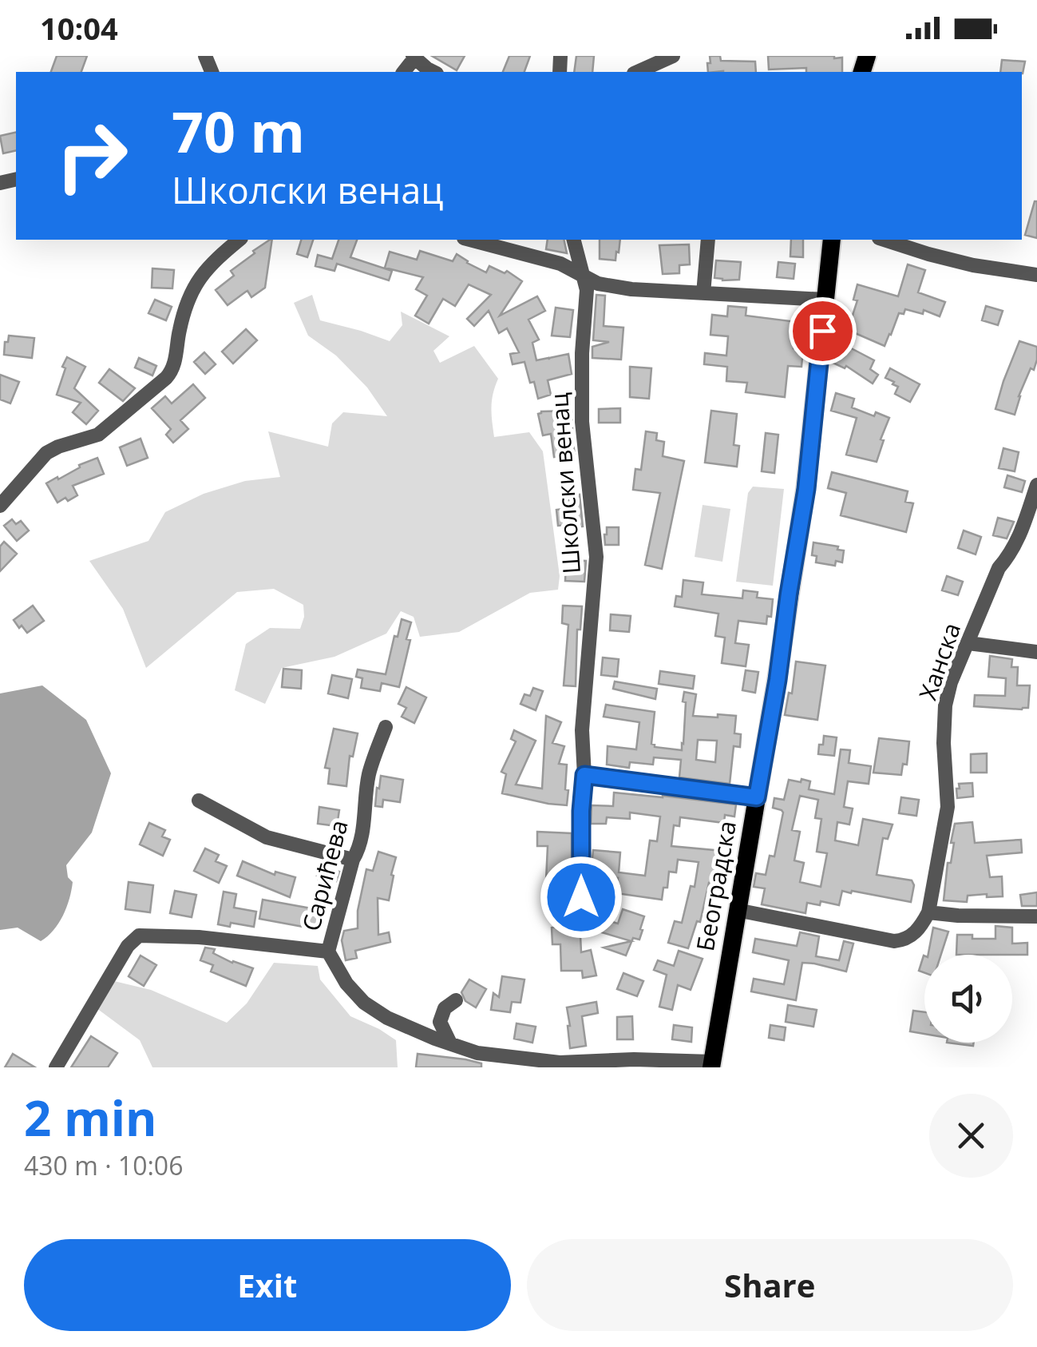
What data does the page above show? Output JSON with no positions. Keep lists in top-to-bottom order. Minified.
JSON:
{"streets":{"main road":["Београдска"],"street":["Школски венац","Ханска","Сарићева"]},"crossings":[["Сарићева","Београдска"]],"page":{"status":"10:04","turn":["70 m","Школски венац"],"heading":["2 min","430 m · 10:06"],"buttons":["Exit","Share"]}}
